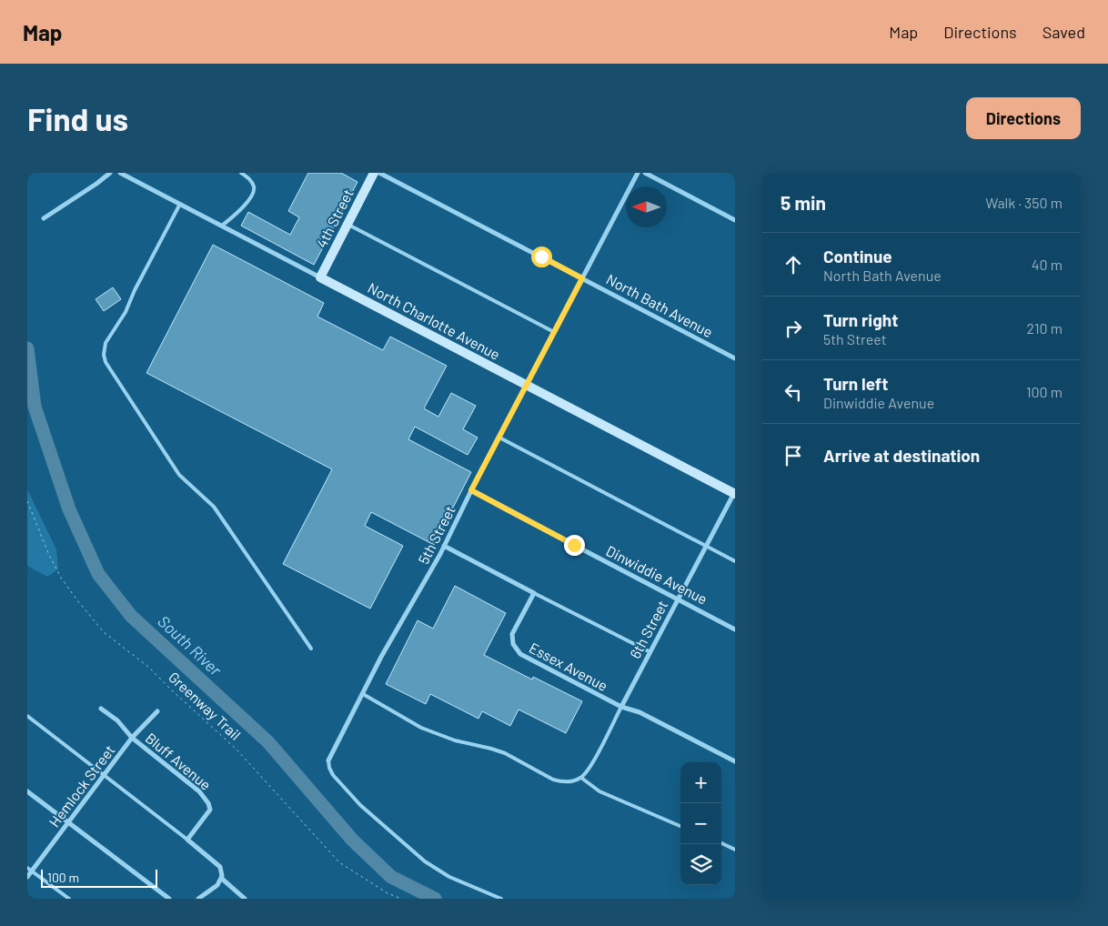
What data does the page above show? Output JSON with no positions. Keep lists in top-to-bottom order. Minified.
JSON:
{"streets":{"street":["4th Street","North Bath Avenue","North Charlotte Avenue","5th Street","Dinwiddie Avenue","6th Street","Essex Avenue","Bluff Avenue","Hemlock Street"],"path":["Greenway Trail"]},"crossings":[["4th Street","North Charlotte Avenue"],["North Bath Avenue","5th Street"],["North Charlotte Avenue","5th Street"],["North Charlotte Avenue","6th Street"],["5th Street","Dinwiddie Avenue"],["Dinwiddie Avenue","6th Street"],["6th Street","Essex Avenue"],["Bluff Avenue","Hemlock Street"]],"water":["South River"],"scale_bar":"100 m","north":"left","page":{"header":"Map","nav":["Map","Directions","Saved"],"buttons":"Directions","title":"Find us","heading":["5 min","Walk · 350 m"],"list":[["Continue","North Bath Avenue","40 m"],["Turn right","5th Street","210 m"],["Turn left","Dinwiddie Avenue","100 m"],"Arrive at destination"],"map_buttons":["+","−"],"scale":"100 m"}}
